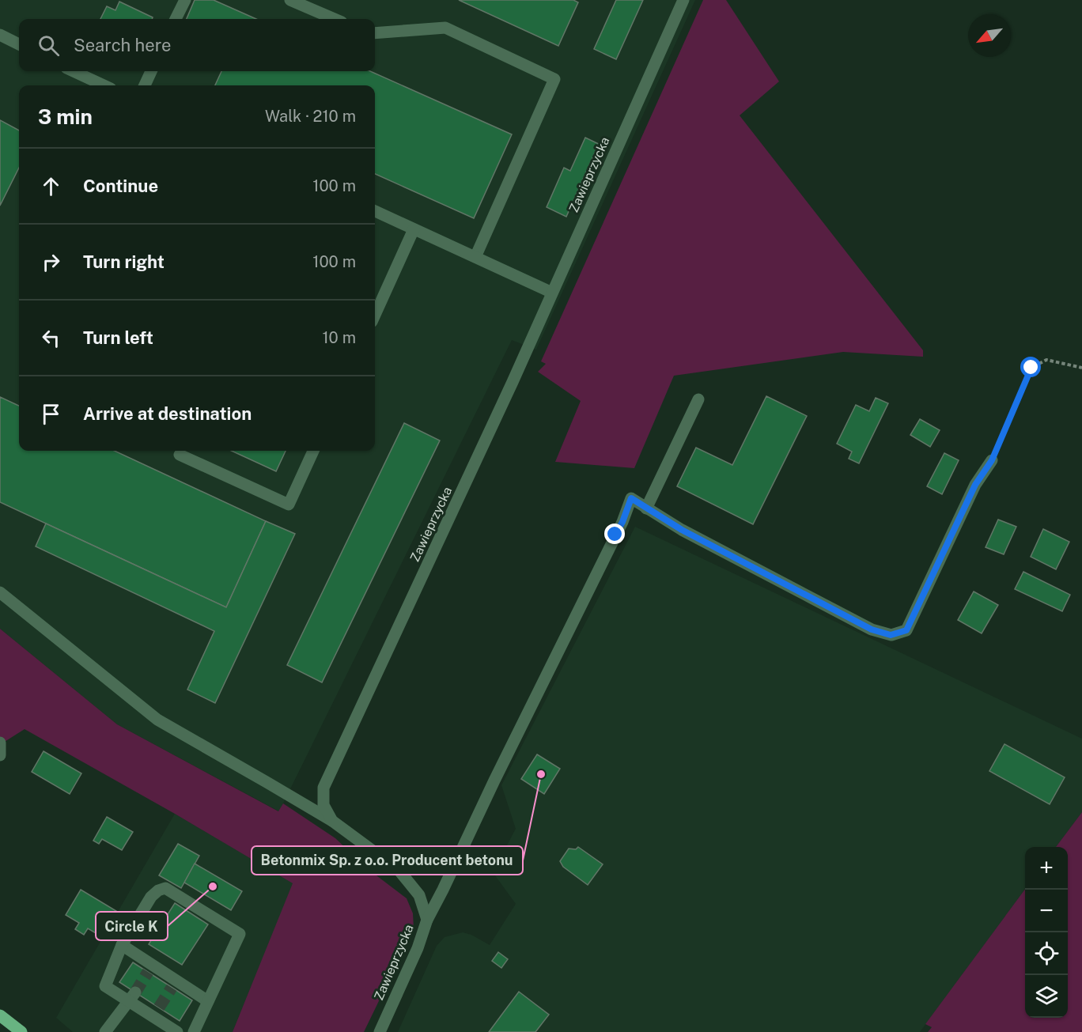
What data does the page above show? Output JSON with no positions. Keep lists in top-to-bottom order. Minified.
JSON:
{"streets":{"street":["Zawieprzycka"]},"places":["Betonmix Sp. z o.o. Producent betonu","Circle K"],"north":"bottom left","page":{"search":"Search here","heading":["3 min","Walk · 210 m"],"list":[["Continue","100 m"],["Turn right","100 m"],["Turn left","10 m"],"Arrive at destination"],"map_buttons":["+","−"]}}
